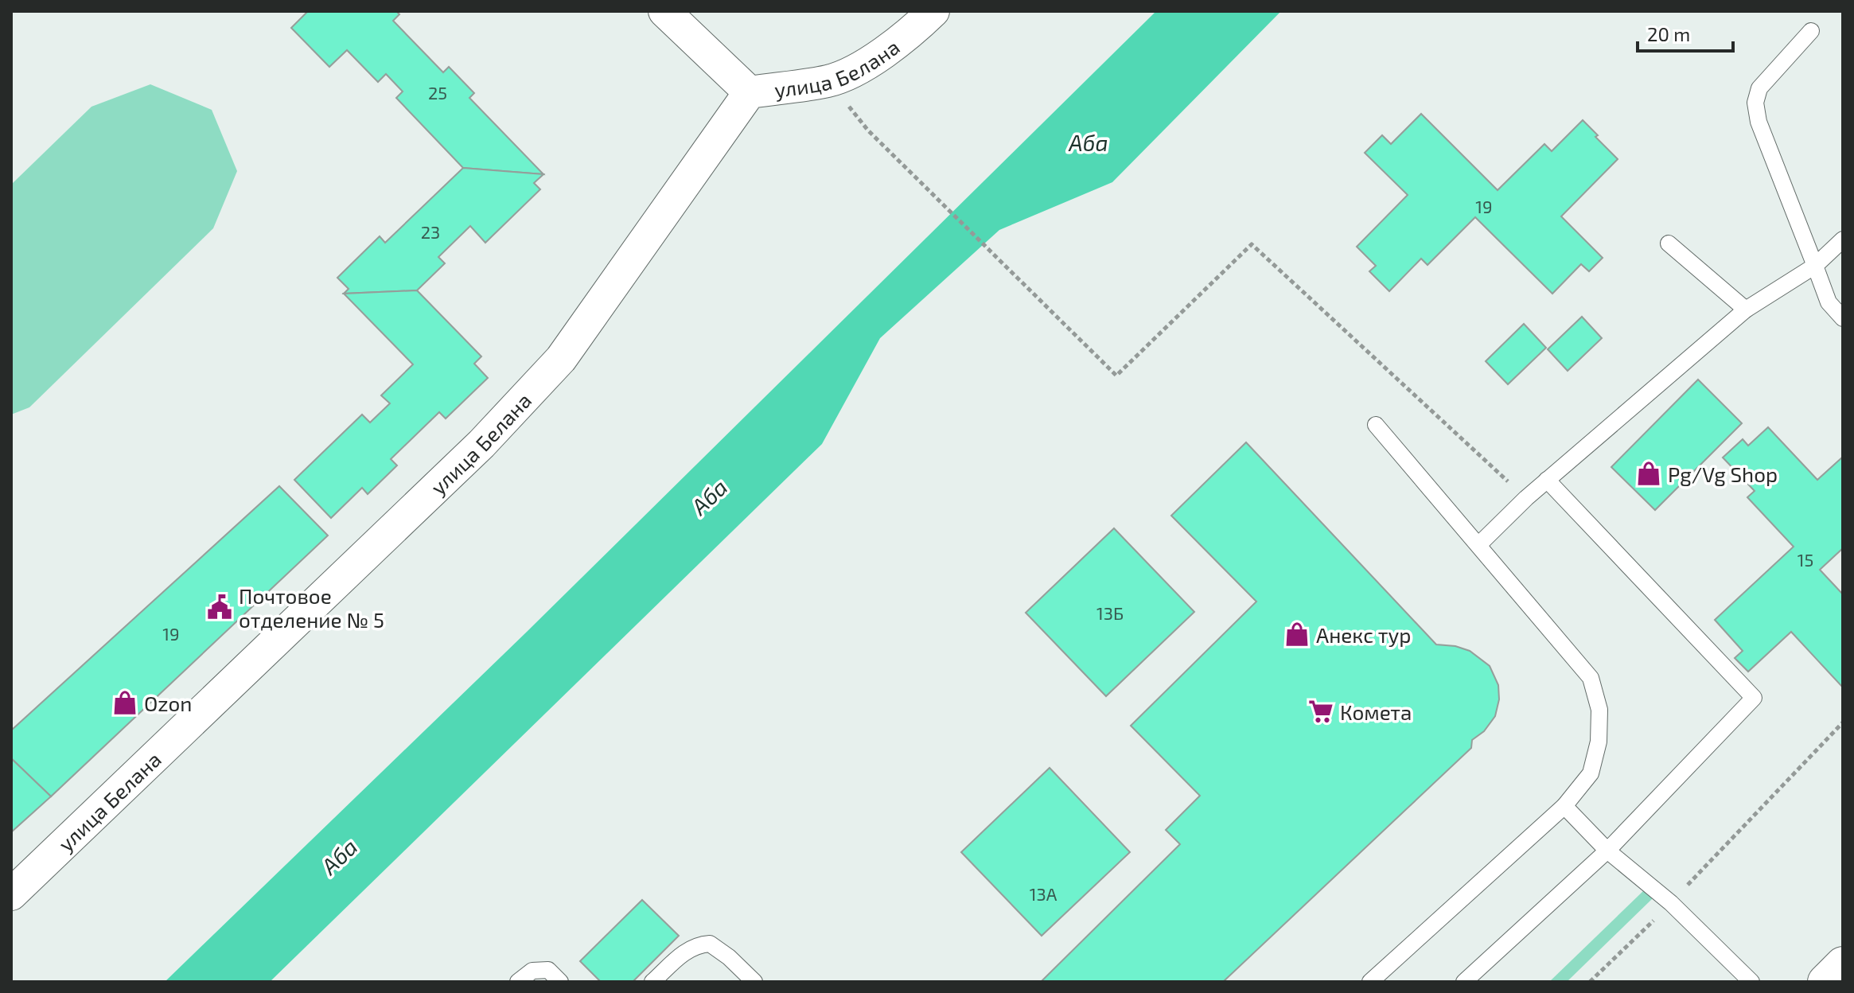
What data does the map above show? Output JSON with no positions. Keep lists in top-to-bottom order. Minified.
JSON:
{"streets":{"street":["улица Белана"]},"water":["Аба"],"places":{"shop":["Pg/Vg Shop","Анекс тур","Ozon"],"public building":["Почтовое отделение № 5"],"supermarket":["Комета"]},"house_numbers":["25","19","23","15","13Б","19","13А"],"scale_bar":"20 m"}
